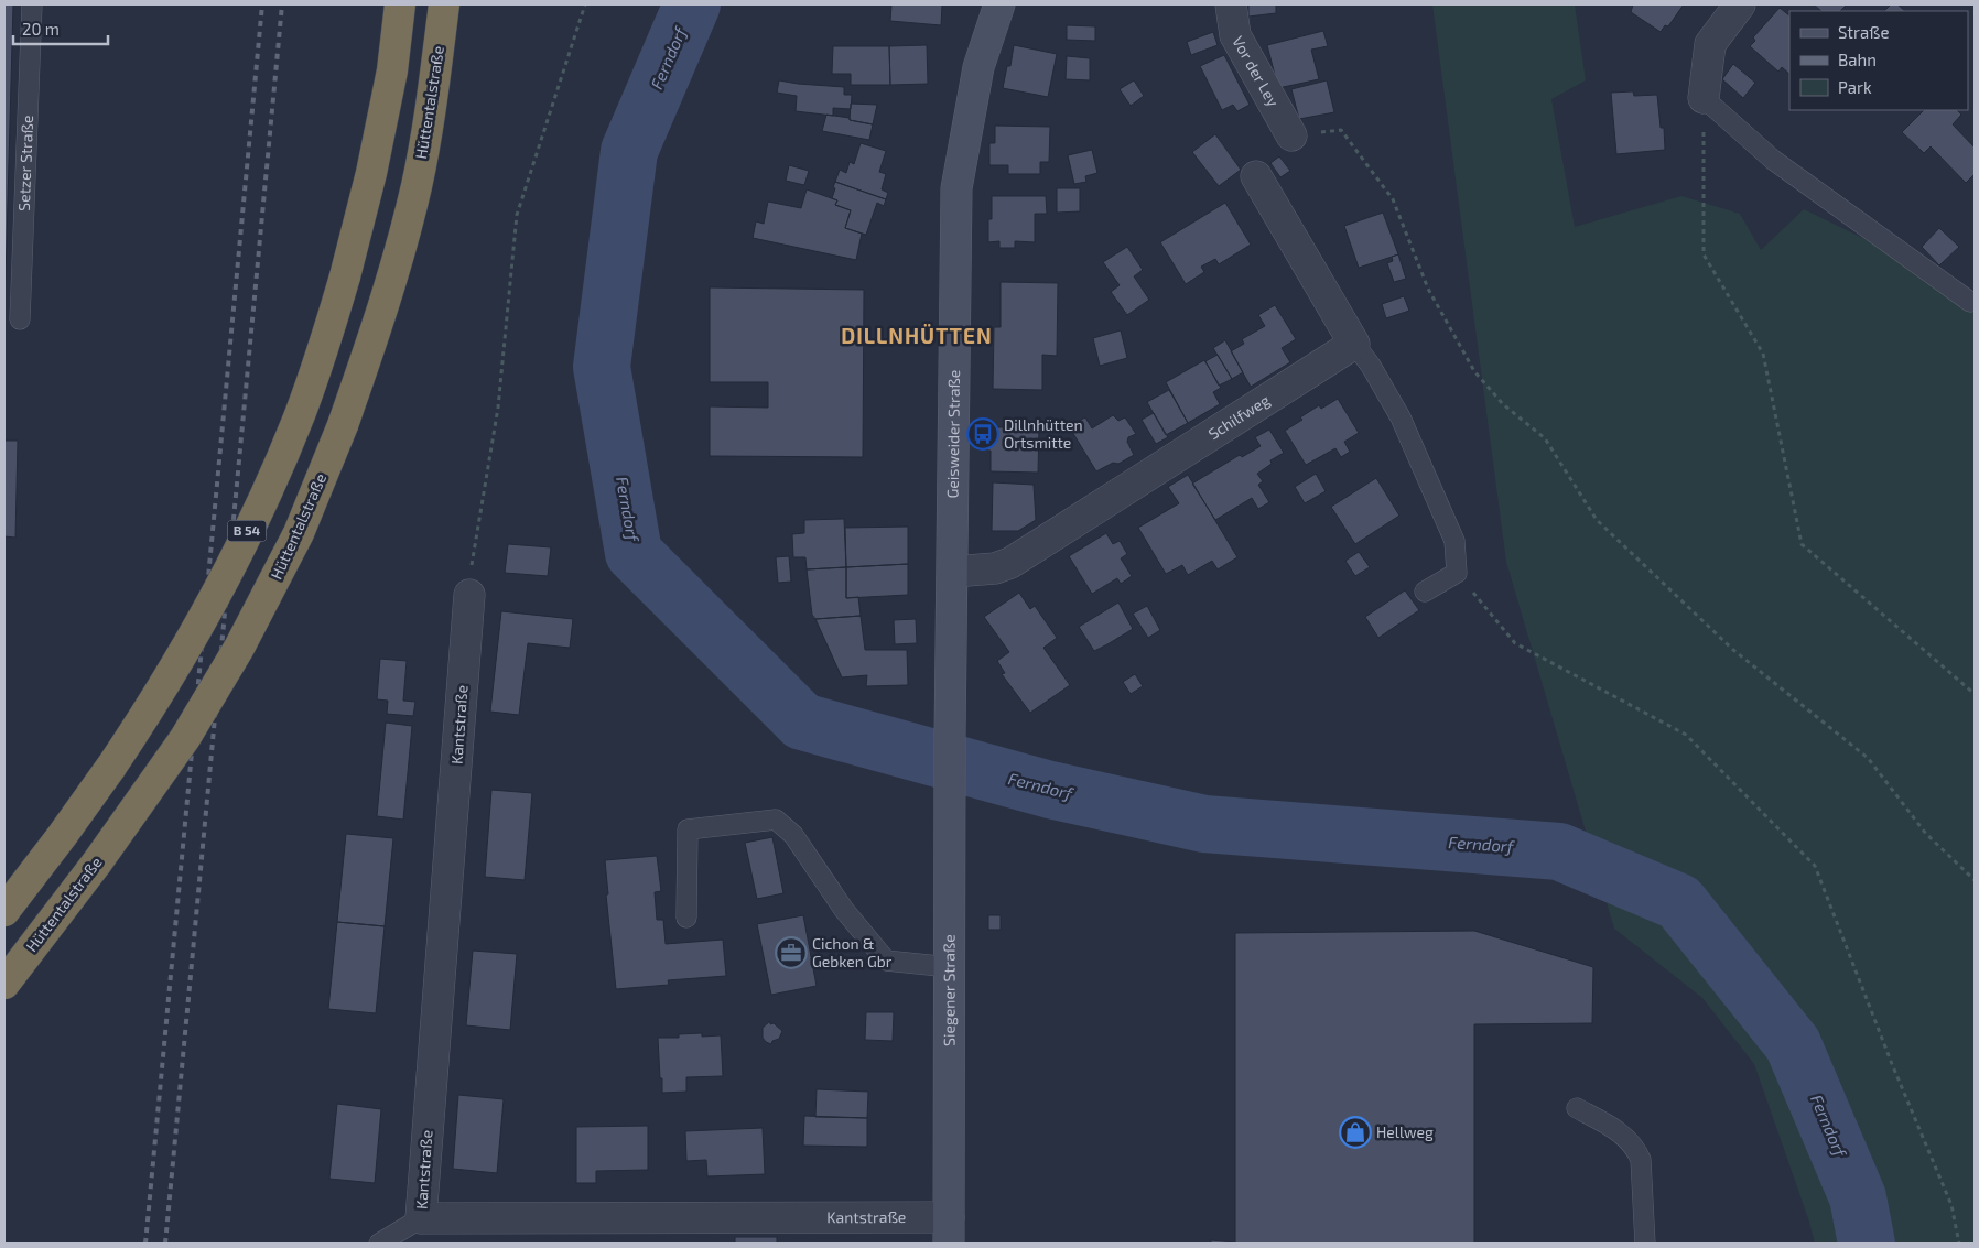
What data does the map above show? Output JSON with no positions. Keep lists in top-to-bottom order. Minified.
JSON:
{"streets":{"highway":["Hüttentalstraße","B 54"],"main road":["Geisweider Straße","Siegener Straße"],"street":["Vor der Ley","Schilfweg","Kantstraße"],"lane":["Setzer Straße"]},"crossings":[["Schilfweg","Geisweider Straße"],["Geisweider Straße","Siegener Straße"],["Kantstraße","Siegener Straße"]],"districts":["DILLNHÜTTEN"],"water":["Ferndorf"],"places":{"bus stop":["Dillnhütten Ortsmitte"],"office":["Cichon & Gebken Gbr"],"shop":["Hellweg"]},"legend":["Straße","Bahn","Park"],"scale_bar":"20 m"}
